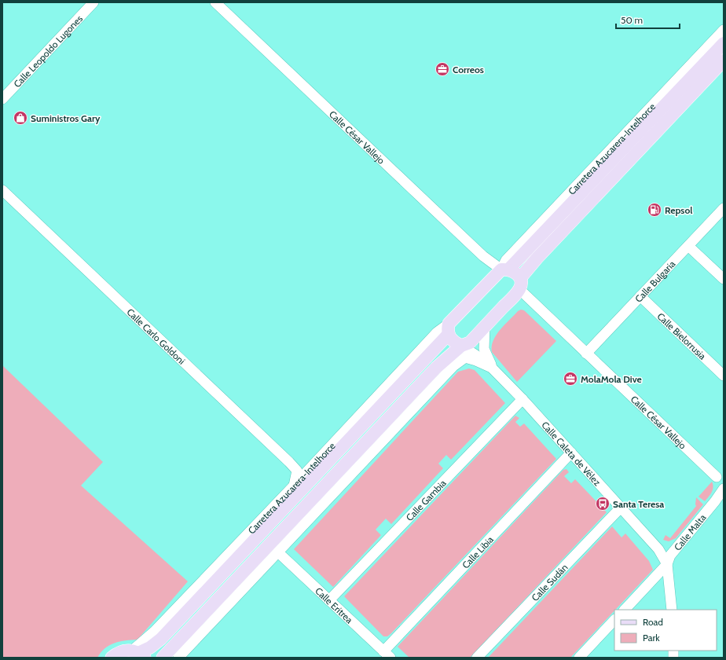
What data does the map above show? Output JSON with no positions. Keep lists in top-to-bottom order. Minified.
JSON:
{"streets":{"main road":["Carretera Azucarera-Intelhorce"],"street":["Calle Leopoldo Lugones","Calle César Vallejo","Calle Bulgaria","Calle Carlo Goldoni","Calle Bielorrusia","Calle Caleta de Vélez","Calle Gambia","Calle Malta","Calle Libia","Calle Sudán","Calle Eritrea"]},"crossings":[["Calle César Vallejo","Carretera Azucarera-Intelhorce"],["Calle César Vallejo","Calle Bulgaria"],["Calle César Vallejo","Calle Malta"],["Carretera Azucarera-Intelhorce","Calle Carlo Goldoni"],["Calle Bulgaria","Calle Bielorrusia"],["Calle Caleta de Vélez","Calle Gambia"],["Calle Caleta de Vélez","Calle Malta"],["Calle Caleta de Vélez","Calle Libia"],["Calle Caleta de Vélez","Calle Sudán"],["Calle Gambia","Calle Eritrea"],["Calle Libia","Calle Eritrea"]],"places":{"office":["Correos","MolaMola Dive"],"shop":["Suministros Gary"],"fuel station":["Repsol"],"bus stop":["Santa Teresa"]},"legend":["Road","Park"],"scale_bar":"50 m"}
